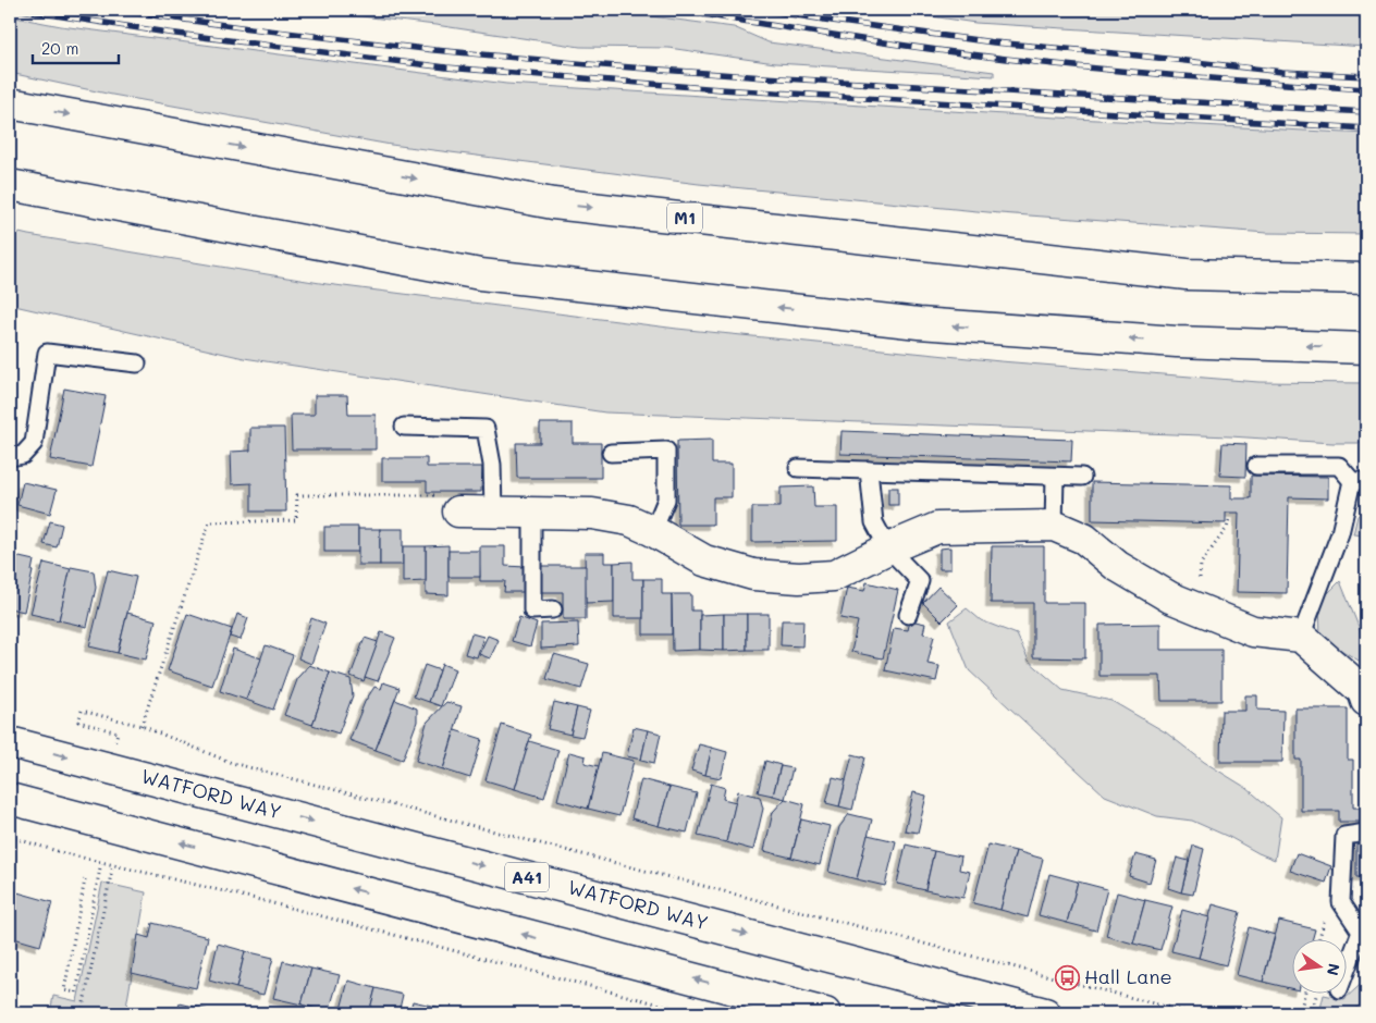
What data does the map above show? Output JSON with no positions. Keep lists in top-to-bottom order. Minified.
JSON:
{"streets":{"main road":["M1","WATFORD WAY","A41"]},"places":{"bus stop":["Hall Lane"]},"scale_bar":"20 m","north":"right"}
